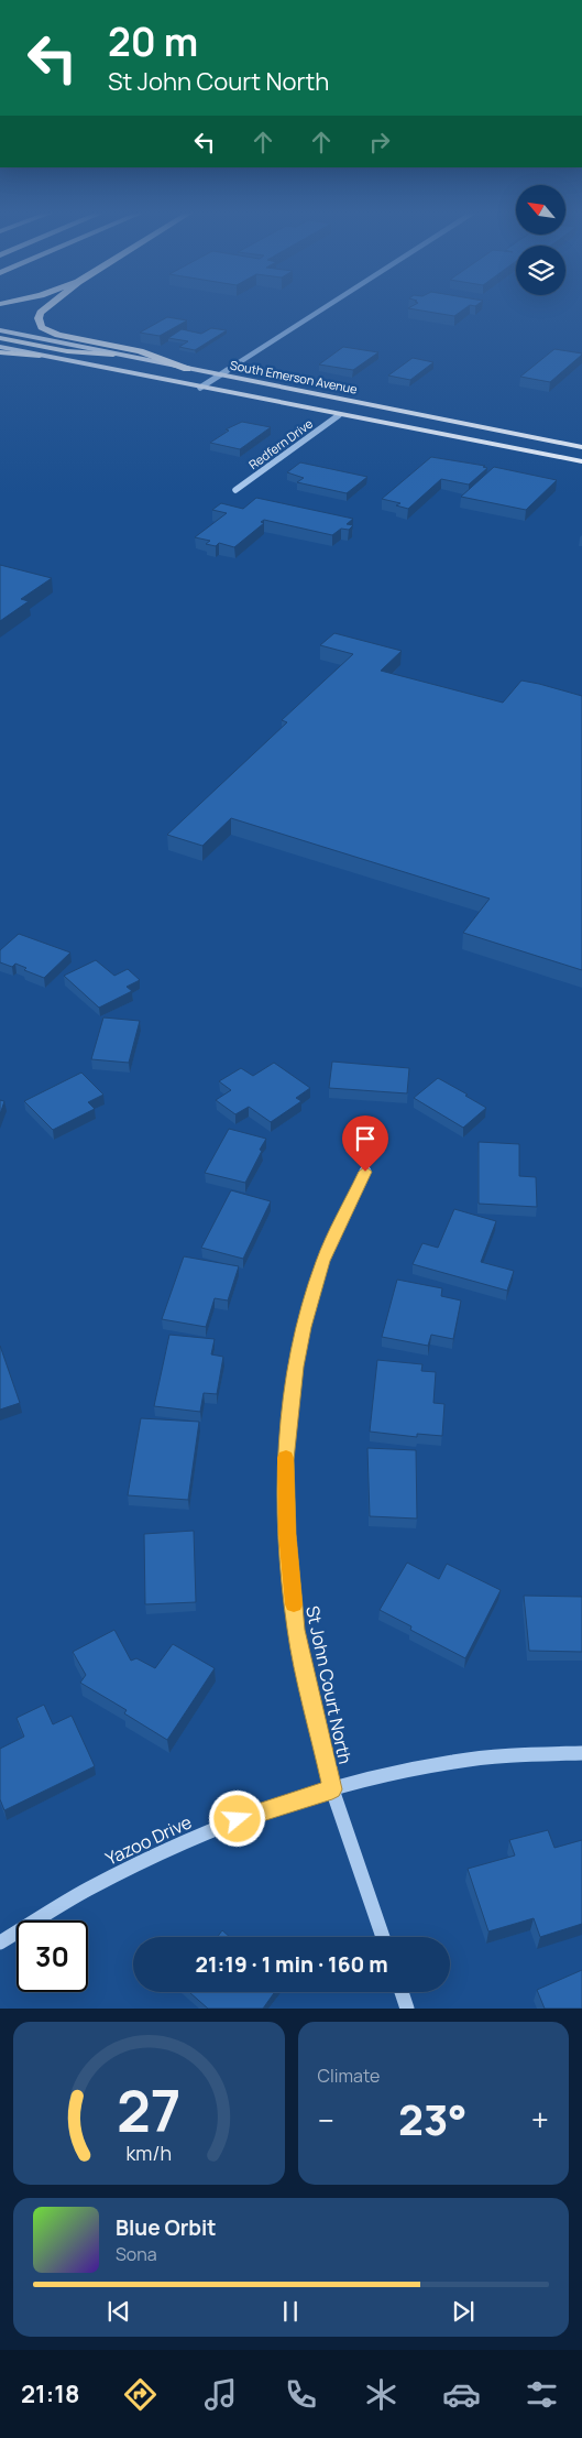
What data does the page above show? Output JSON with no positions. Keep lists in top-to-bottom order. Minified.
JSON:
{"streets":{"main road":["South Emerson Avenue"],"street":["Redfern Drive","St John Court North","Yazoo Drive"]},"crossings":[["South Emerson Avenue","Redfern Drive"],["St John Court North","Yazoo Drive"]],"north":"top left","page":{"turn":["20 m","St John Court North"],"limit":"30","trip":"21:19 · 1 min · 160 m","tile":"Climate","heat":["−","23°","+"],"song":["Blue Orbit","Sona"],"tabs":"21:18","gauge":["27","km/h"]}}
